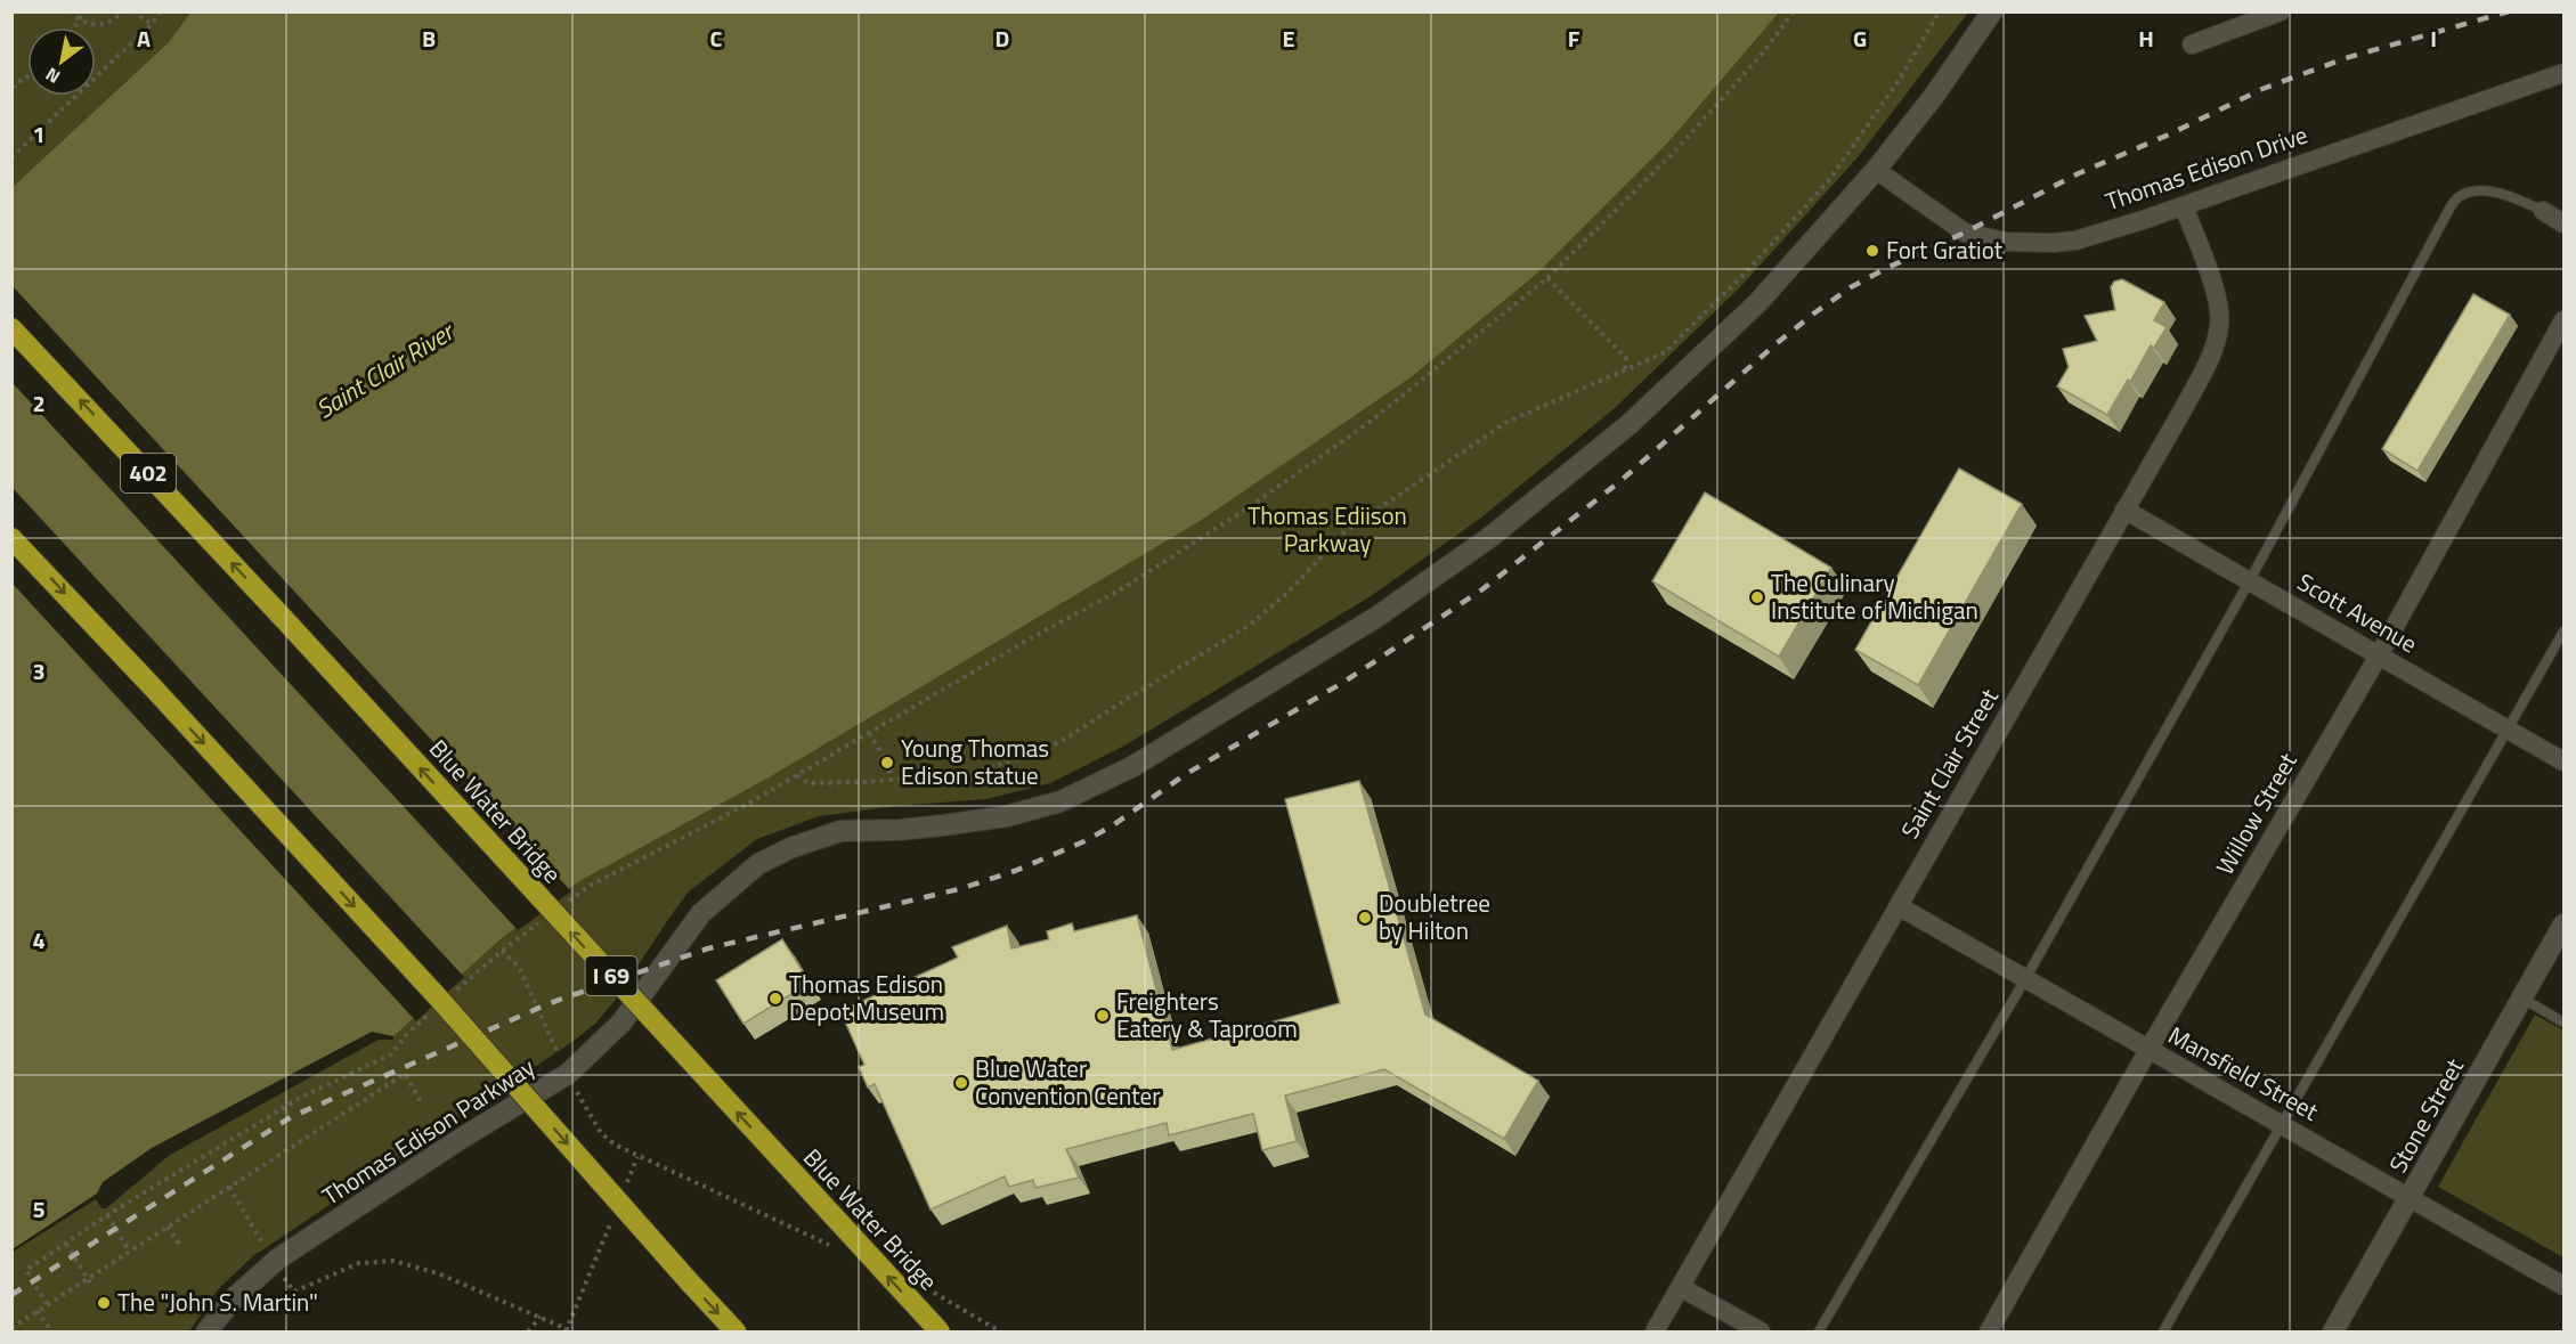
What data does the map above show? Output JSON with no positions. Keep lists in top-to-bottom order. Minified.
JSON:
{"streets":{"highway":["402","Blue Water Bridge","I 69"],"street":["Thomas Edison Drive","Scott Avenue","Saint Clair Street","Willow Street","Mansfield Street","Stone Street","Thomas Edison Parkway"]},"crossings":[["Thomas Edison Drive","Saint Clair Street"],["Thomas Edison Drive","Thomas Edison Parkway"],["Scott Avenue","Saint Clair Street"],["Scott Avenue","Willow Street"],["Saint Clair Street","Mansfield Street"],["Willow Street","Mansfield Street"],["Mansfield Street","Stone Street"]],"water":["Saint Clair River"],"parks":["Thomas Ediison Parkway"],"places":["Fort Gratiot","The Culinary Institute of Michigan","Young Thomas Edison statue","Doubletree by Hilton","Thomas Edison Depot Museum","Freighters Eatery & Taproom","Blue Water Convention Center","The \"John S. Martin\""],"north":"bottom left","grid":{"columns":["A","B","C","D","E","F","G","H","I"],"rows":["1","2","3","4","5"]}}
